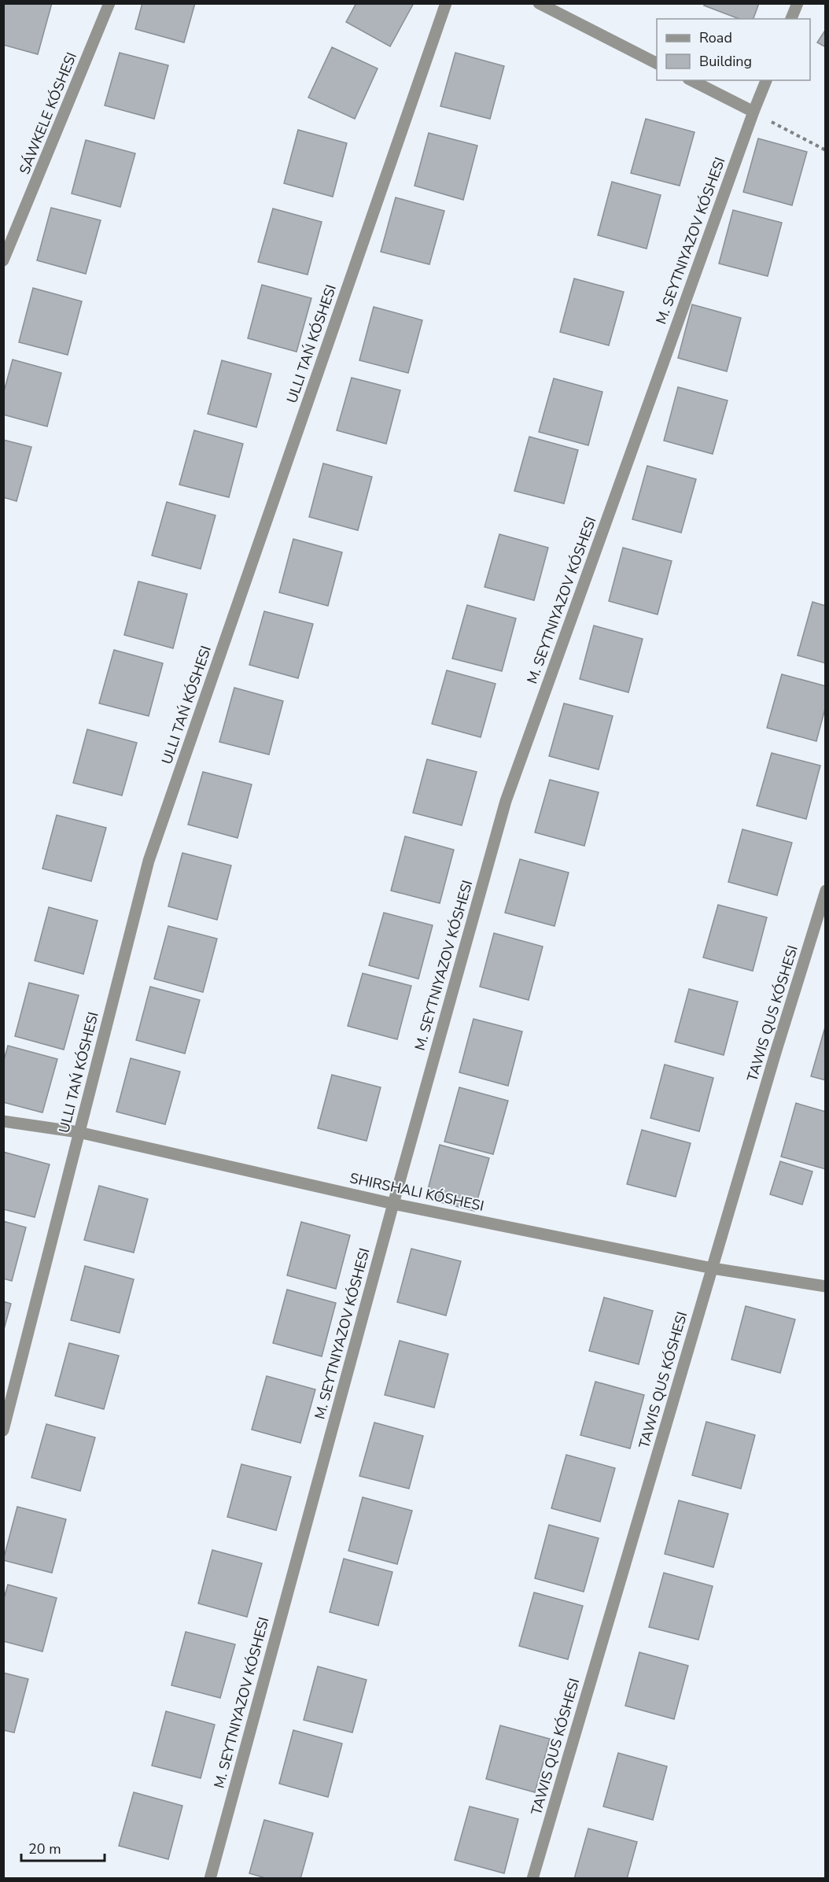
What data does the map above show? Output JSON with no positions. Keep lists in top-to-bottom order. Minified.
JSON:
{"streets":{"street":["SÁWKELE KÓSHESI","M. SEYTNIYAZOV KÓSHESI"]},"legend":["Road","Building"],"scale_bar":"20 m"}
